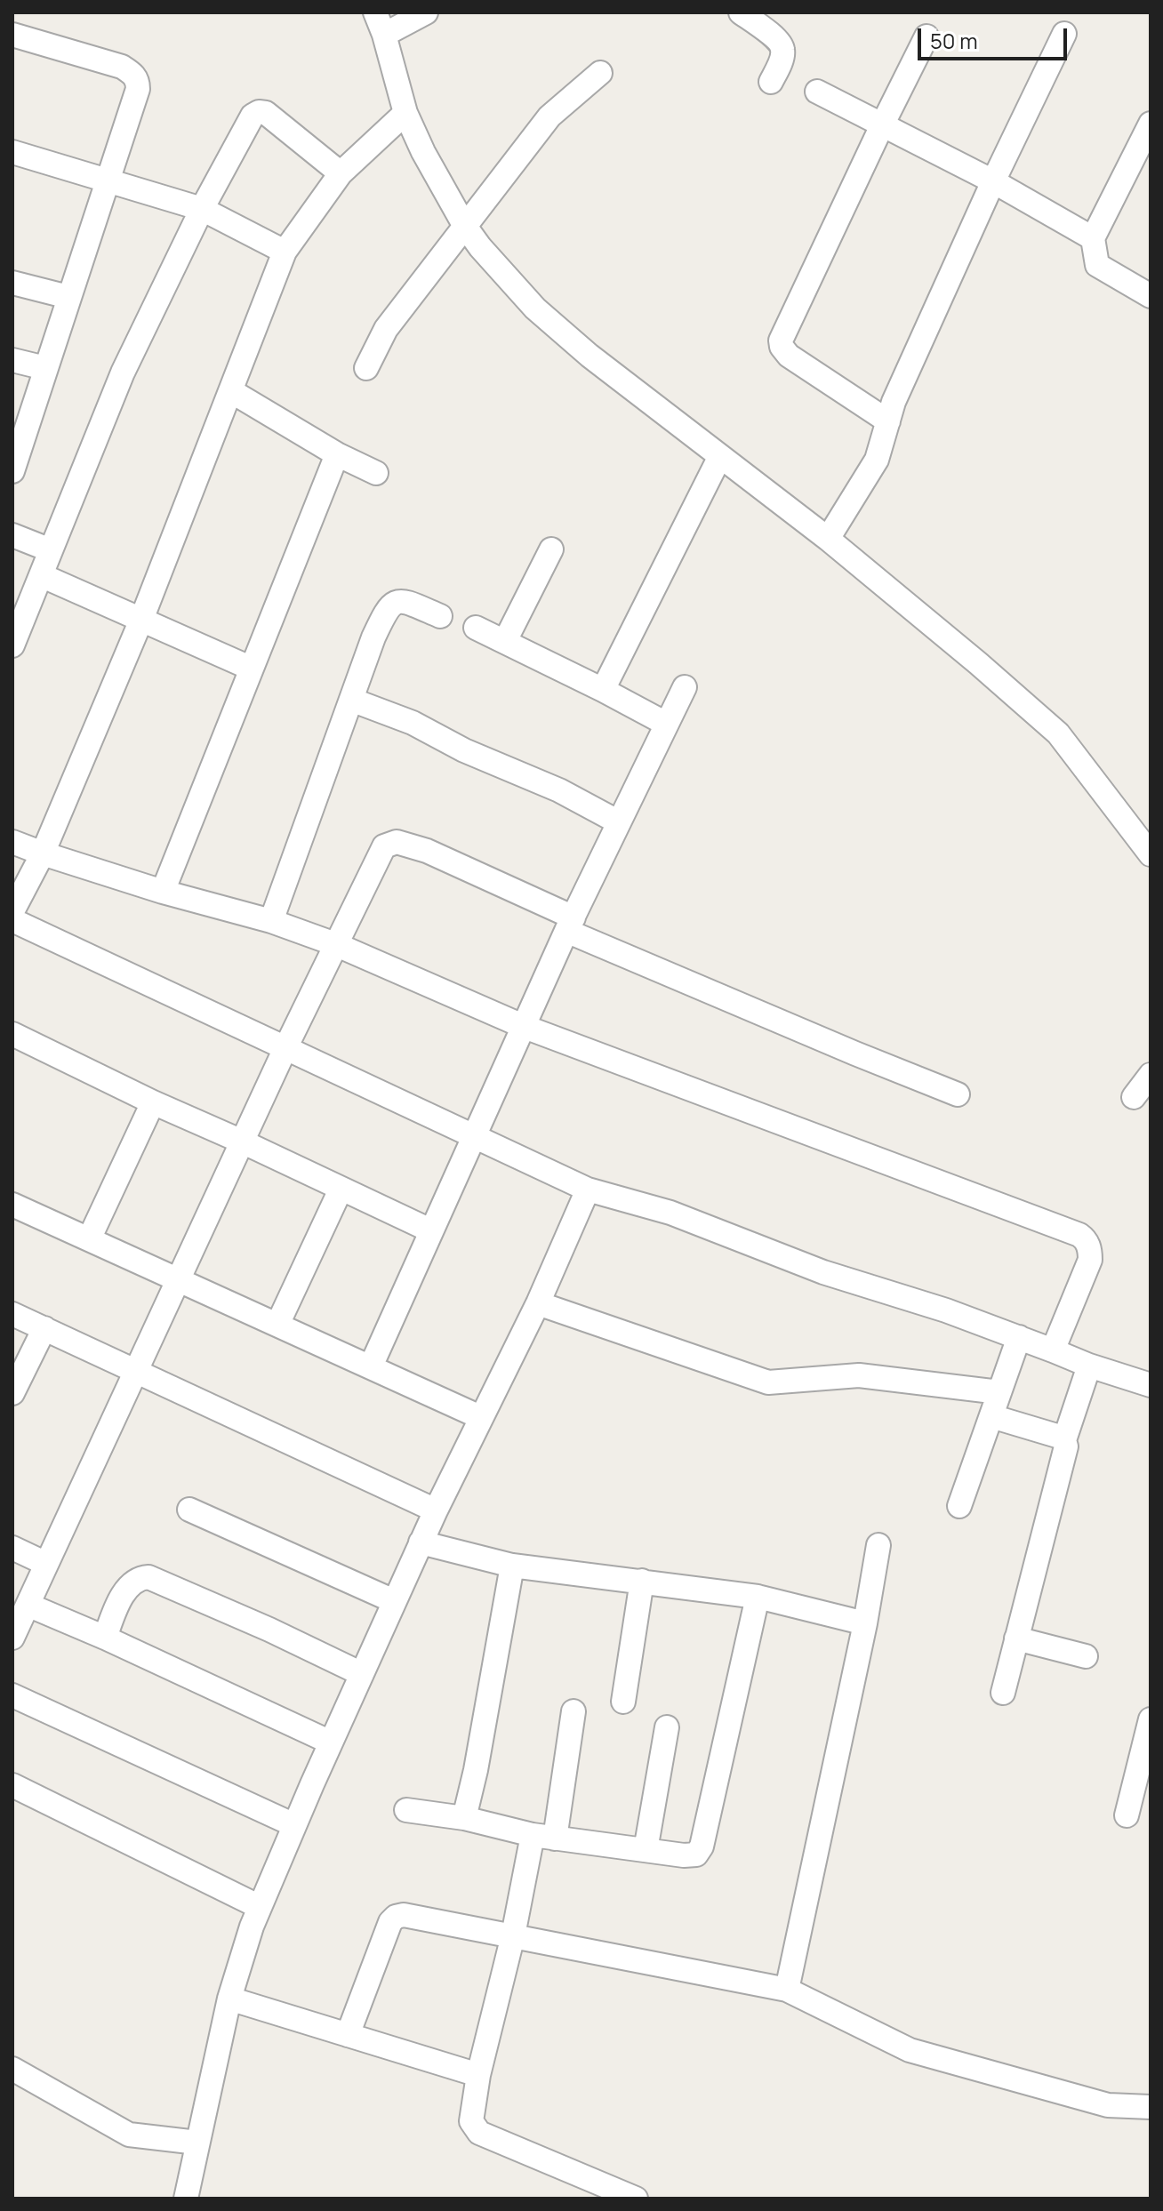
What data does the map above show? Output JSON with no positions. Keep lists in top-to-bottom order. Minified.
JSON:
{"scale_bar":"50 m"}
